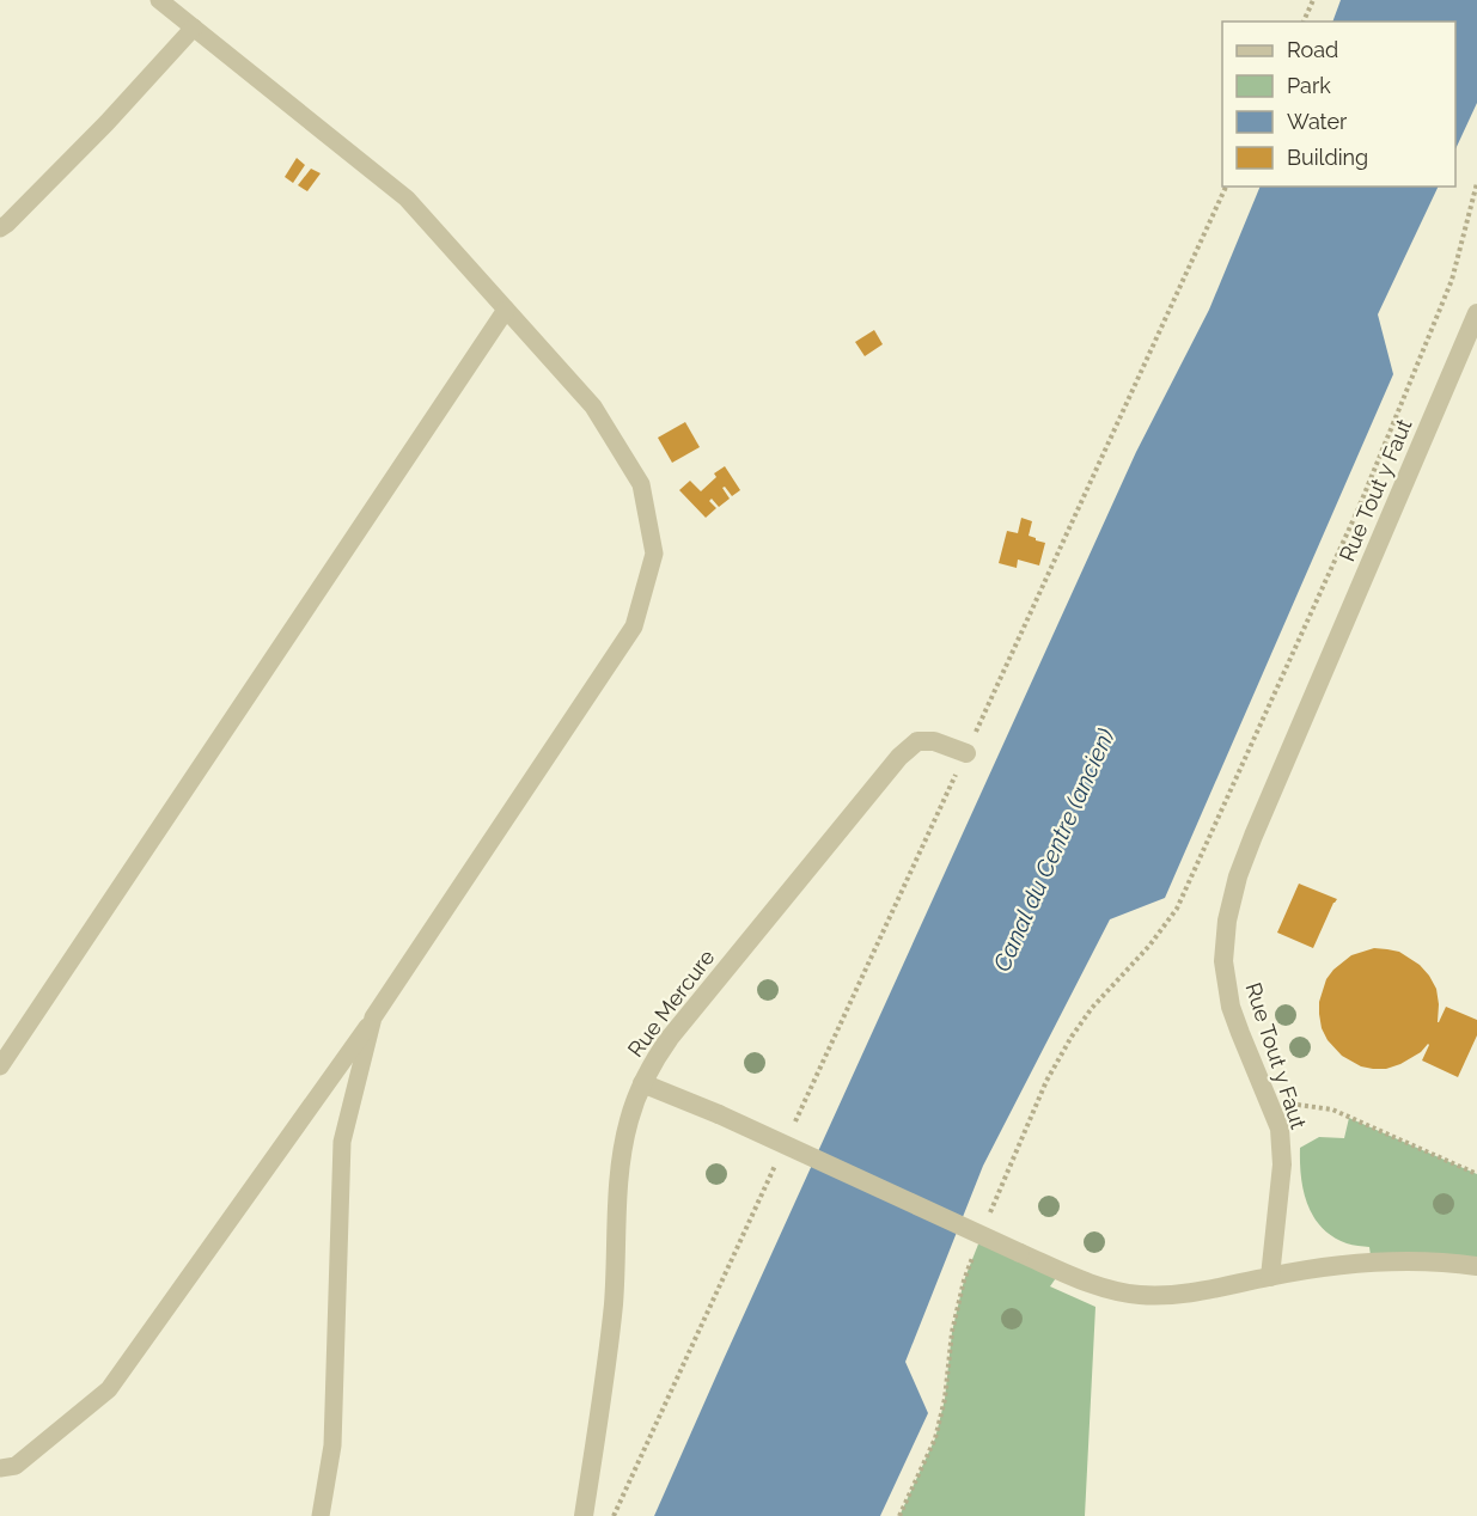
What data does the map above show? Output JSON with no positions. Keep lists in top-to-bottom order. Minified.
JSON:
{"streets":{"street":["Rue Tout y Faut","Rue Mercure"]},"water":["Canal du Centre (ancien)"],"legend":["Road","Park","Water","Building"]}
